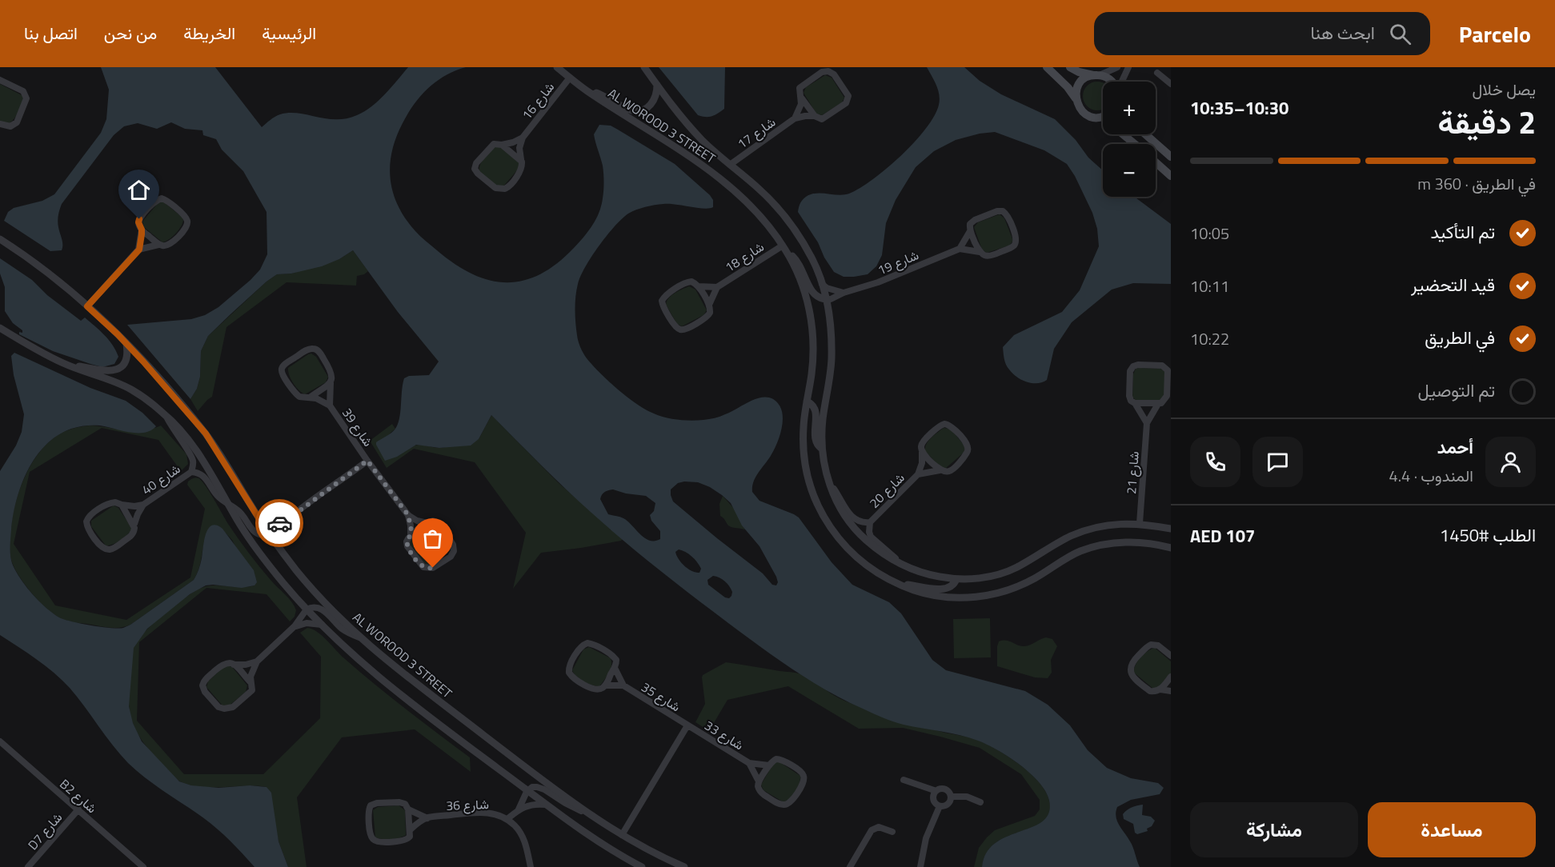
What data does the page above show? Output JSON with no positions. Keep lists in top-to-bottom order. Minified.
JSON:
{"streets":{"street":["شارع 16","AL WOROOD 3 STREET","شارع 17","شارع 18","شارع 19","شارع 39","شارع 21","شارع 40","شارع 20","شارع 35","شارع 33","B2 شارع","شارع 36","D7 شارع"]},"crossings":[["شارع 16","AL WOROOD 3 STREET"],["AL WOROOD 3 STREET","شارع 17"],["AL WOROOD 3 STREET","شارع 18"],["AL WOROOD 3 STREET","شارع 19"],["AL WOROOD 3 STREET","شارع 21"],["AL WOROOD 3 STREET","شارع 40"],["AL WOROOD 3 STREET","شارع 20"],["شارع 35","شارع 33"],["B2 شارع","D7 شارع"]],"page":{"header":"Parcelo","search":"ابحث هنا","nav":["الرئيسية","الخريطة","من نحن","اتصل بنا"],"heading":["2 دقيقة","يصل خلال","10:30–10:35"],"panel":["أحمد","المندوب · 4.4","الطلب #1450","AED 107"],"map_buttons":["+","−"],"bar":"في الطريق · 360 m","list":[["تم التأكيد","10:05"],["قيد التحضير","10:11"],["في الطريق","10:22"],"تم التوصيل"],"buttons":["مساعدة","مشاركة"]}}
